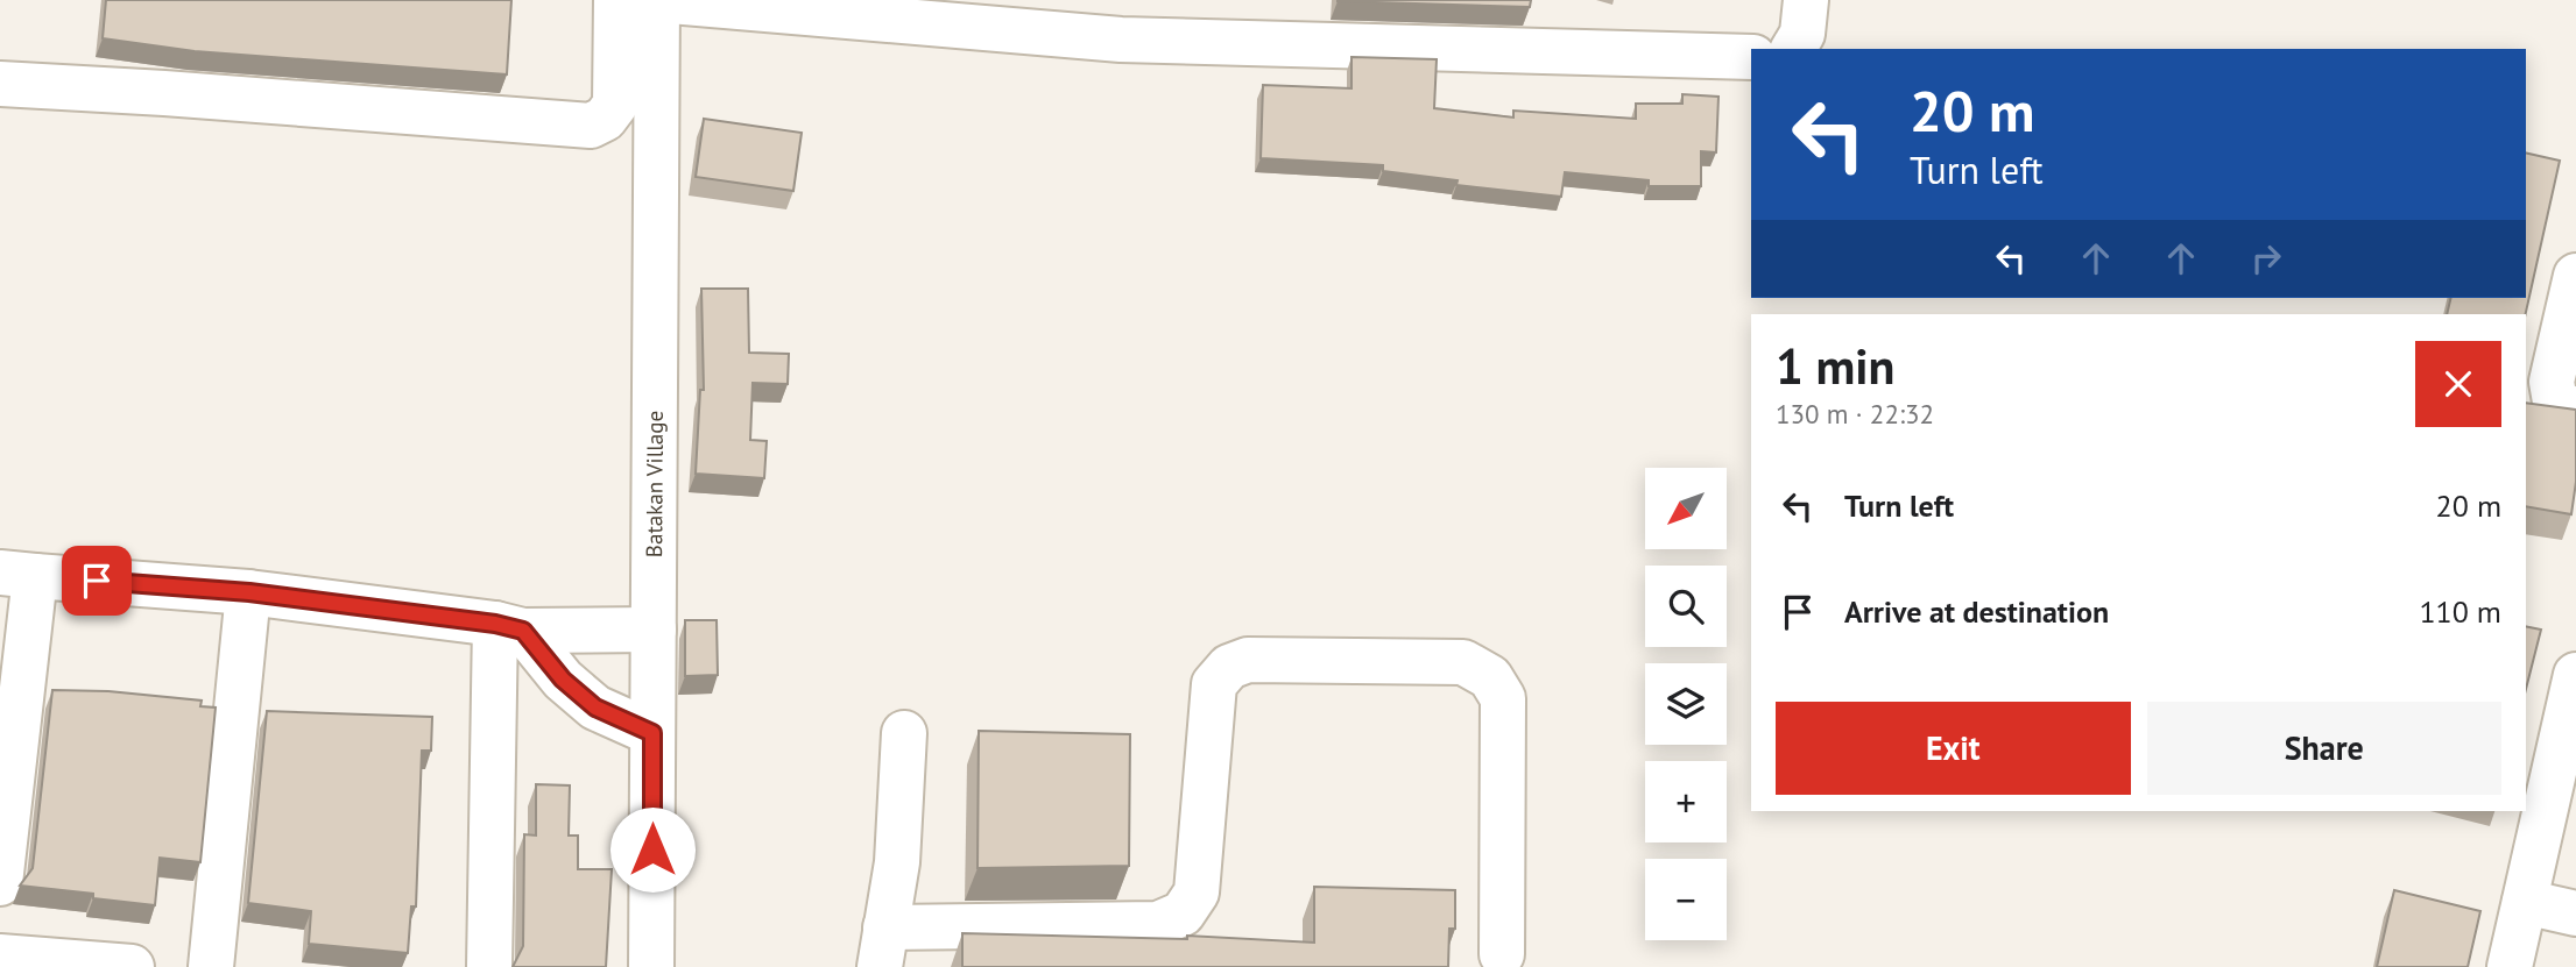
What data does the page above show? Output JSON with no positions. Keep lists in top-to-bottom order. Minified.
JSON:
{"streets":{"street":["Batakan Village"]},"north":"bottom left","page":{"turn":["20 m","Turn left"],"heading":["1 min","130 m · 22:32"],"list":[{"name":"Turn left","value":"20 m"},{"name":"Arrive at destination","value":"110 m"}],"map_buttons":["+","−"],"buttons":["Exit","Share"]}}
